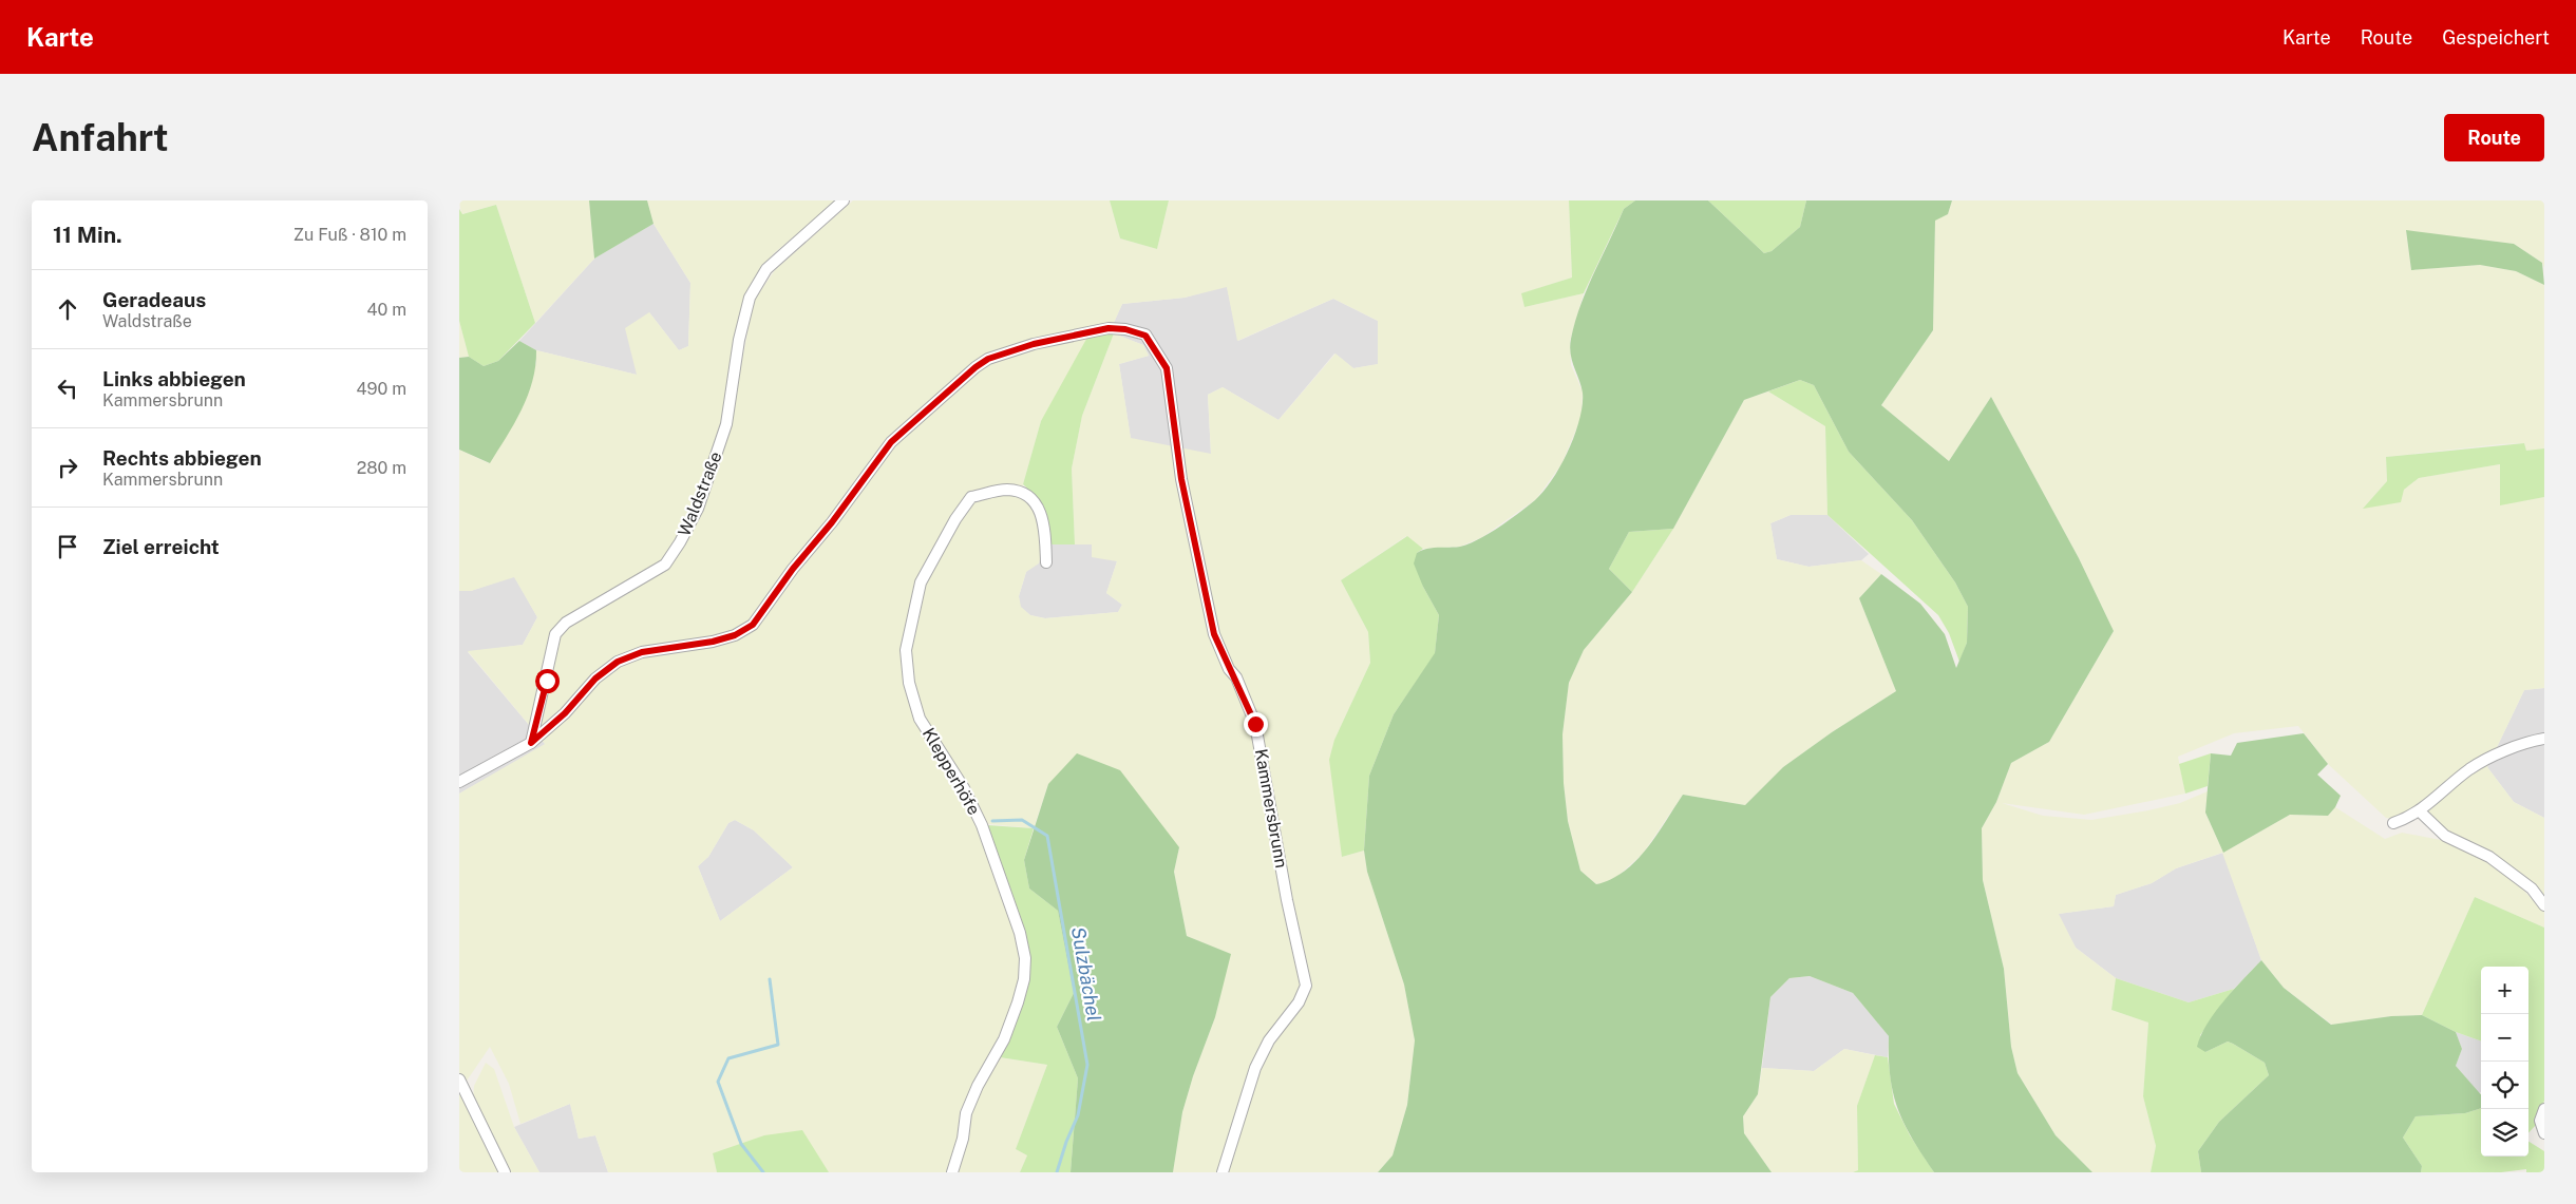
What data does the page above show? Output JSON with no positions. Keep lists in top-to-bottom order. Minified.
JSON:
{"streets":{"street":["Waldstraße","Klepperhöfe","Kammersbrunn"]},"crossings":[["Waldstraße","Kammersbrunn"]],"water":["Sulzbächel"],"page":{"header":"Karte","nav":["Karte","Route","Gespeichert"],"buttons":"Route","title":"Anfahrt","heading":["11 Min.","Zu Fuß · 810 m"],"list":[["Geradeaus","Waldstraße","40 m"],["Links abbiegen","Kammersbrunn","490 m"],["Rechts abbiegen","Kammersbrunn","280 m"],"Ziel erreicht"],"map_buttons":["+","−"]}}
